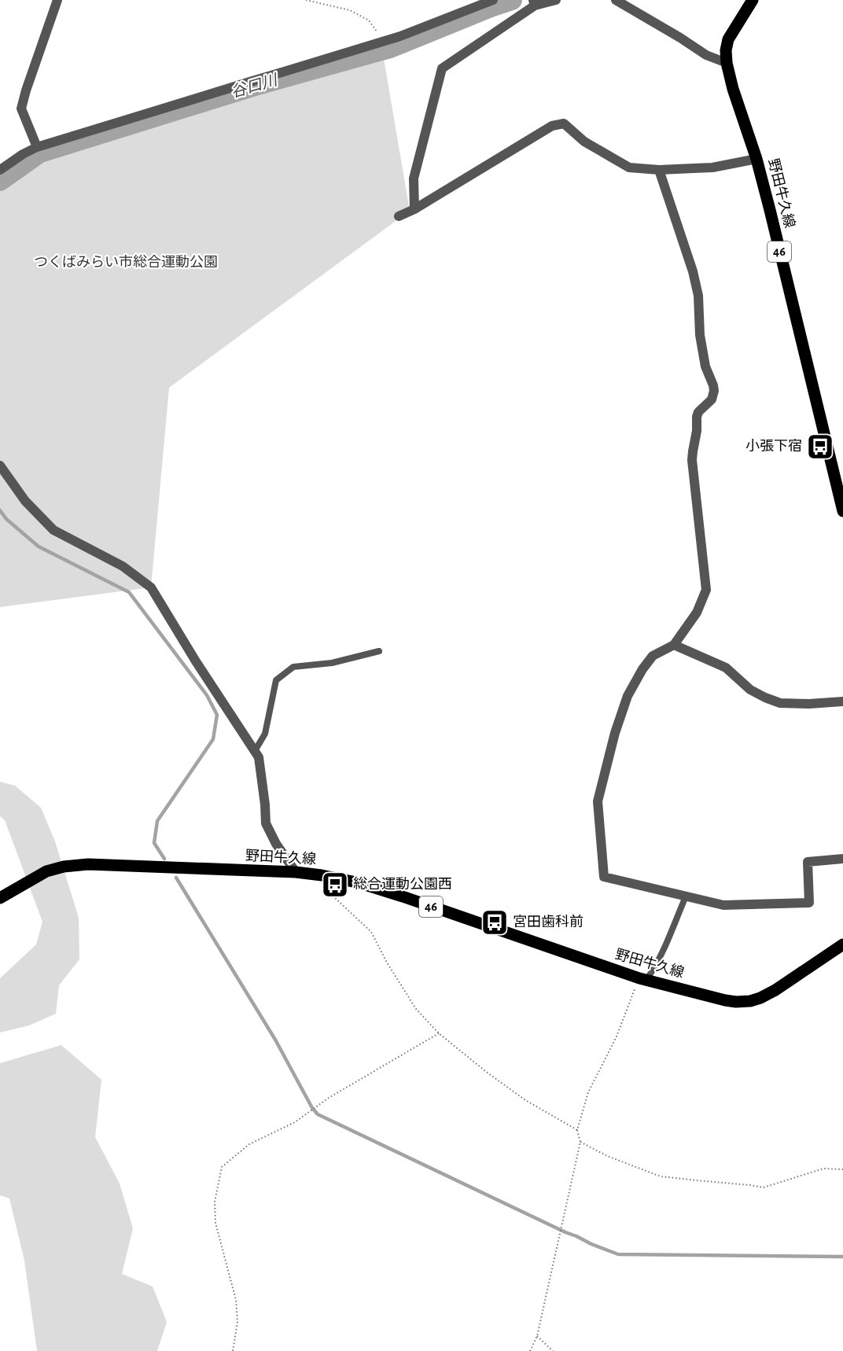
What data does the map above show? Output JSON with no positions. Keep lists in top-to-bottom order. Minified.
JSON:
{"streets":{"main road":["野田牛久線","46"]},"water":["谷口川"],"parks":["つくばみらい市総合運動公園"],"places":{"bus stop":["小張下宿","総合運動公園西","宮田歯科前"]}}
